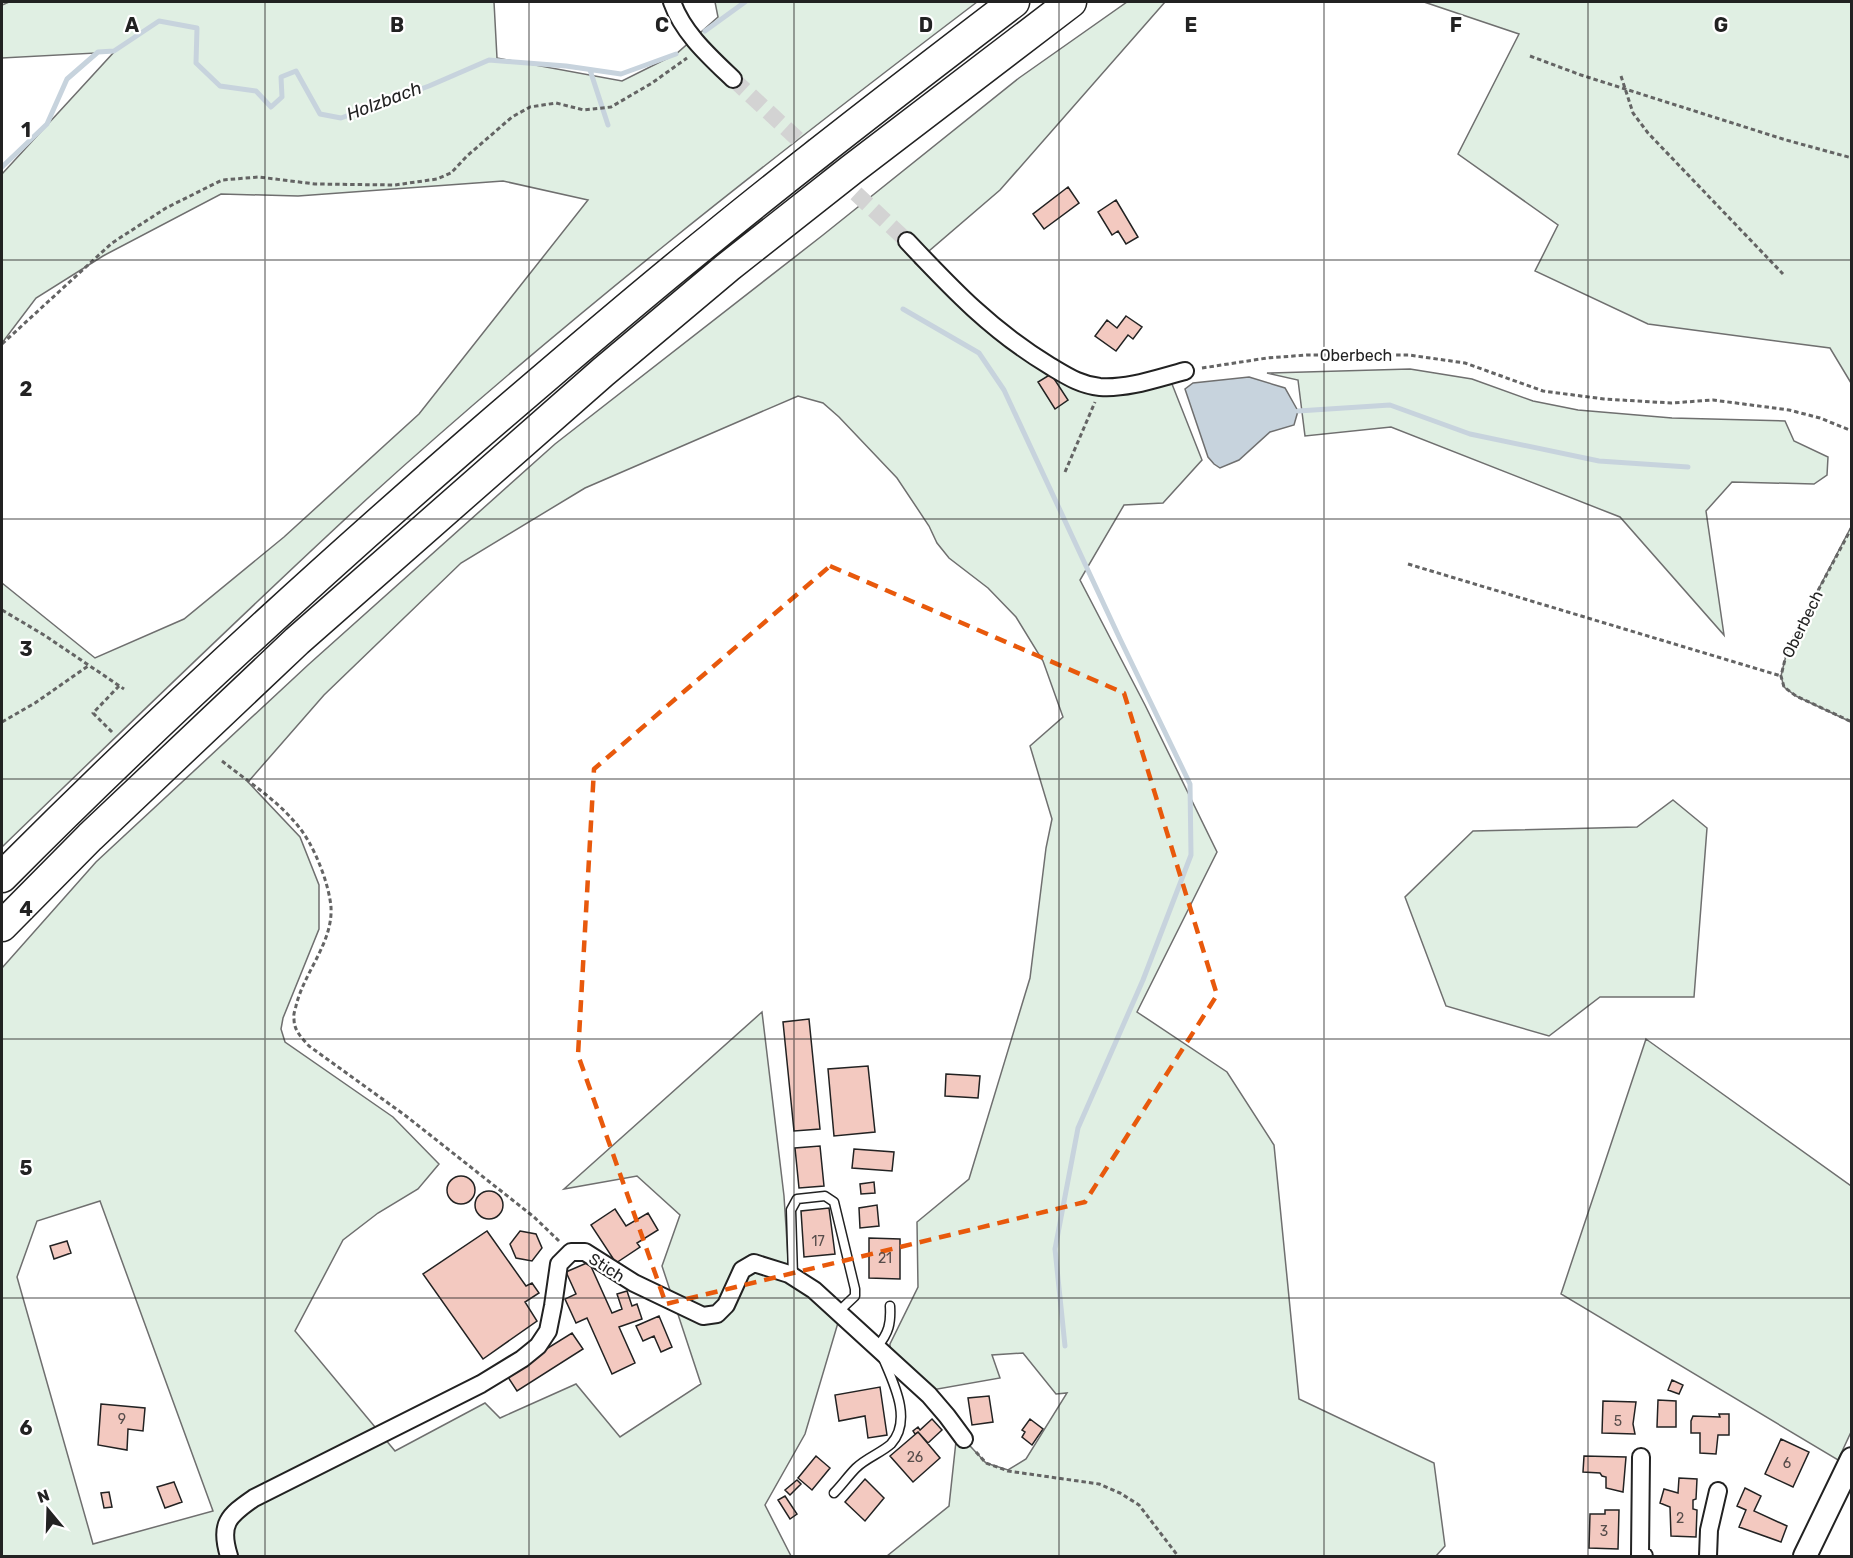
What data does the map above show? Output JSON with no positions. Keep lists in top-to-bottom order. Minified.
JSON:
{"streets":{"street":["Stich"],"path":["Oberbech"]},"water":["Holzbach"],"house_numbers":["17","21","9","5","26","6","2","3"],"north":"top","grid":{"columns":["A","B","C","D","E","F","G"],"rows":["1","2","3","4","5","6"]}}
